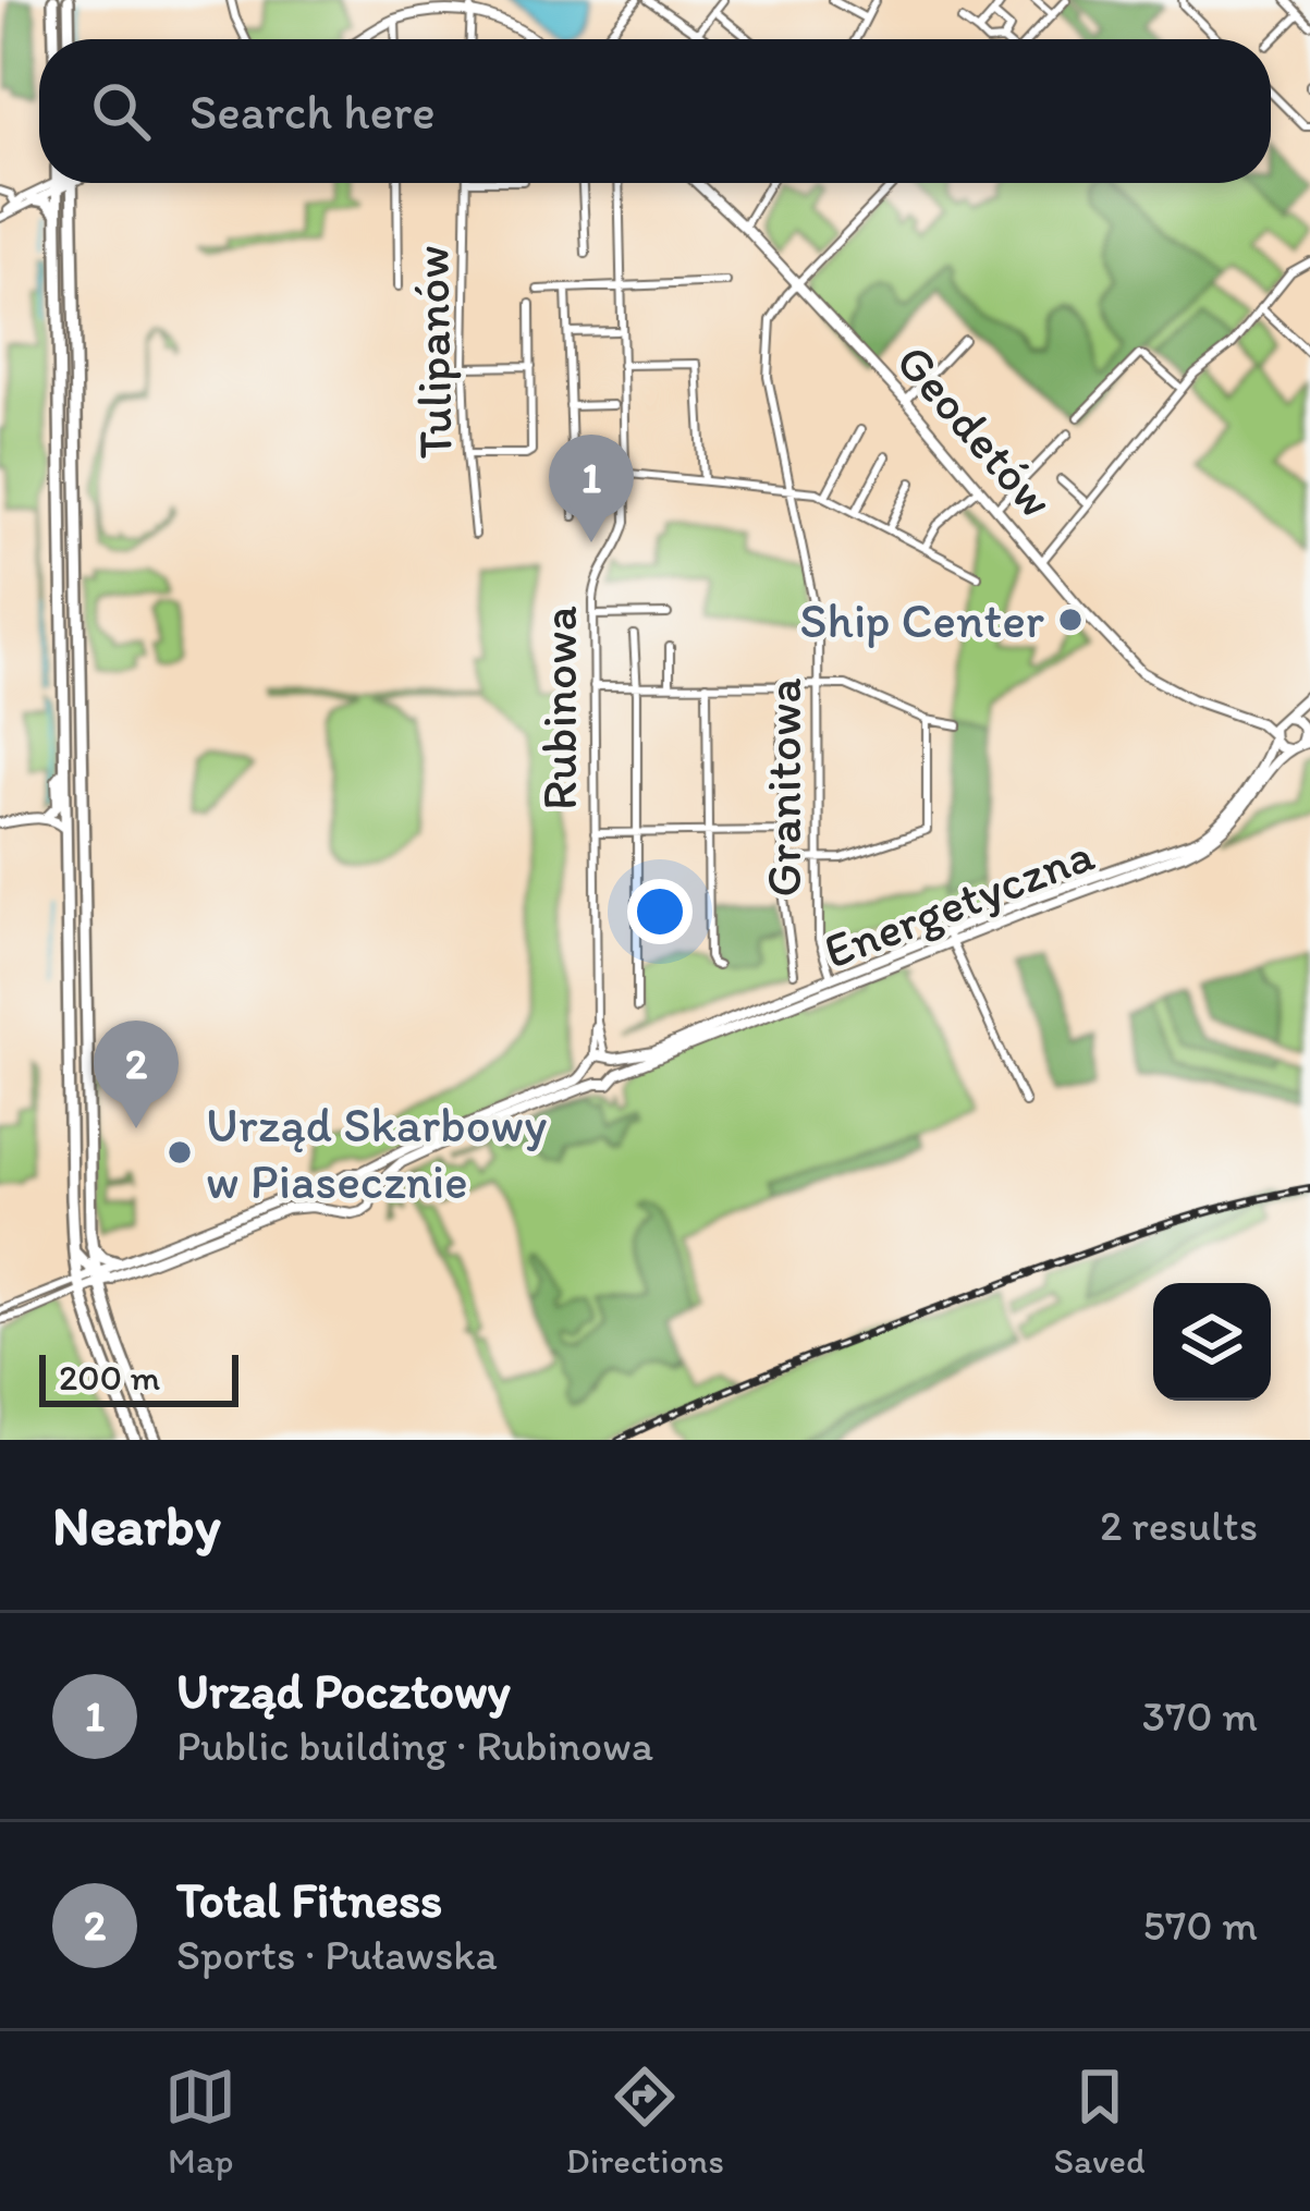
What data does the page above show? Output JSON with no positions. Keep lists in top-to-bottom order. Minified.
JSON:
{"streets":{"street":["Tulipanów","Geodetów","Rubinowa","Granitowa","Energetyczna"]},"crossings":[["Geodetów","Granitowa"],["Geodetów","Energetyczna"],["Rubinowa","Energetyczna"],["Granitowa","Energetyczna"]],"places":["Ship Center","Urząd Skarbowy w Piasecznie"],"scale_bar":"200 m","page":{"search":"Search here","pins":["1","2"],"scale":"200 m","heading":["Nearby","2 results"],"list":[{"mark":"1","name":"Urząd Pocztowy","note":"Public building · Rubinowa","value":"370 m"},{"mark":"2","name":"Total Fitness","note":"Sports · Puławska","value":"570 m"}],"nav":["Map","Directions","Saved"]}}
